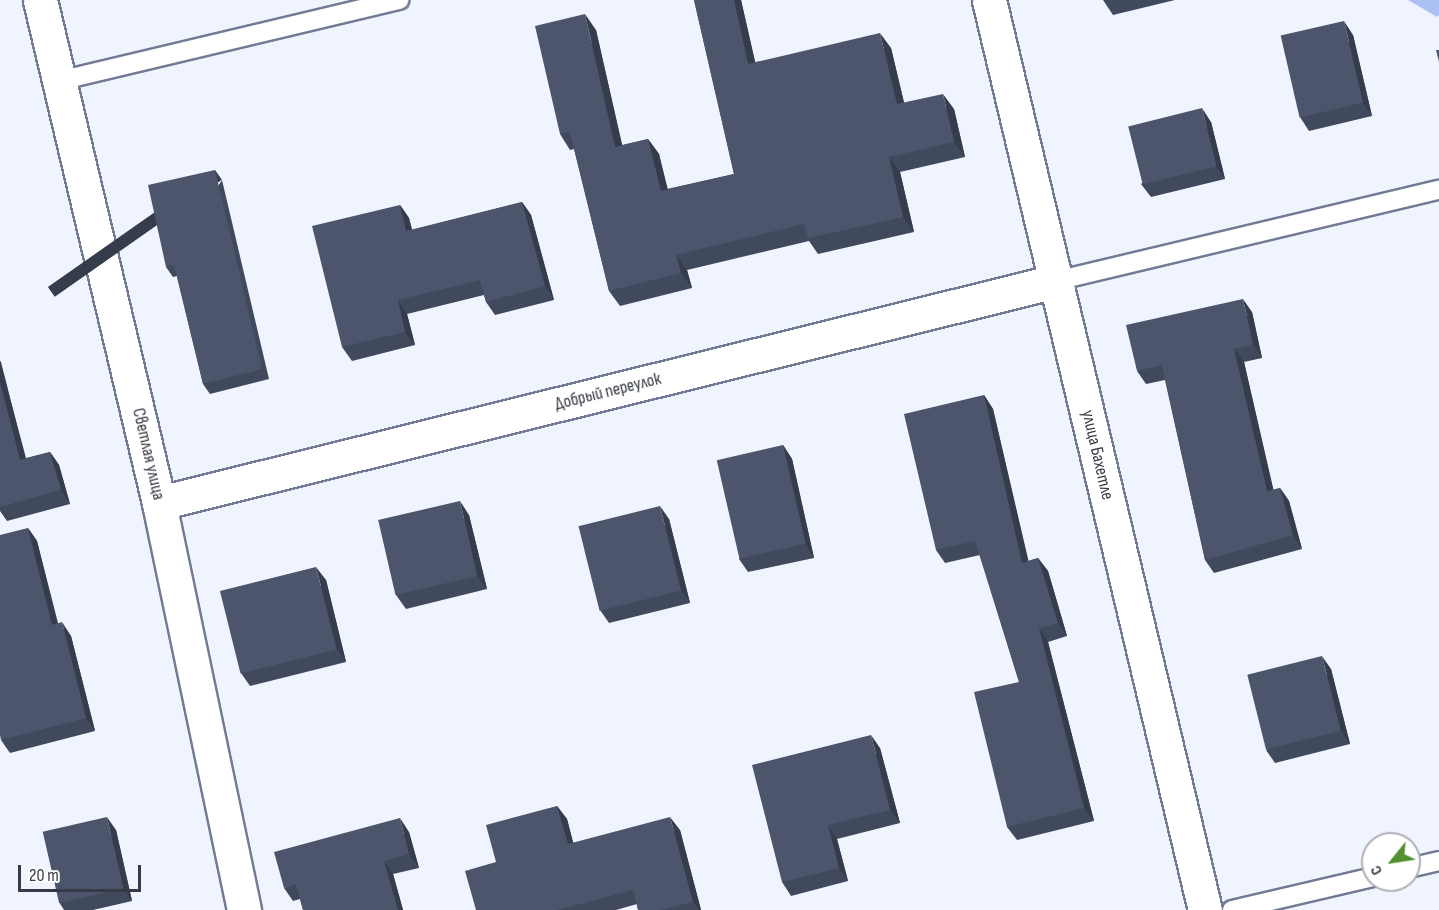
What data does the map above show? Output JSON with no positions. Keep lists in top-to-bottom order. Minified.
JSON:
{"streets":{"street":["Добрый переулок","Светлая улица","улица Бахетле"]},"crossings":[["Добрый переулок","Светлая улица"],["Добрый переулок","улица Бахетле"]],"scale_bar":"20 m","north":"bottom left"}
